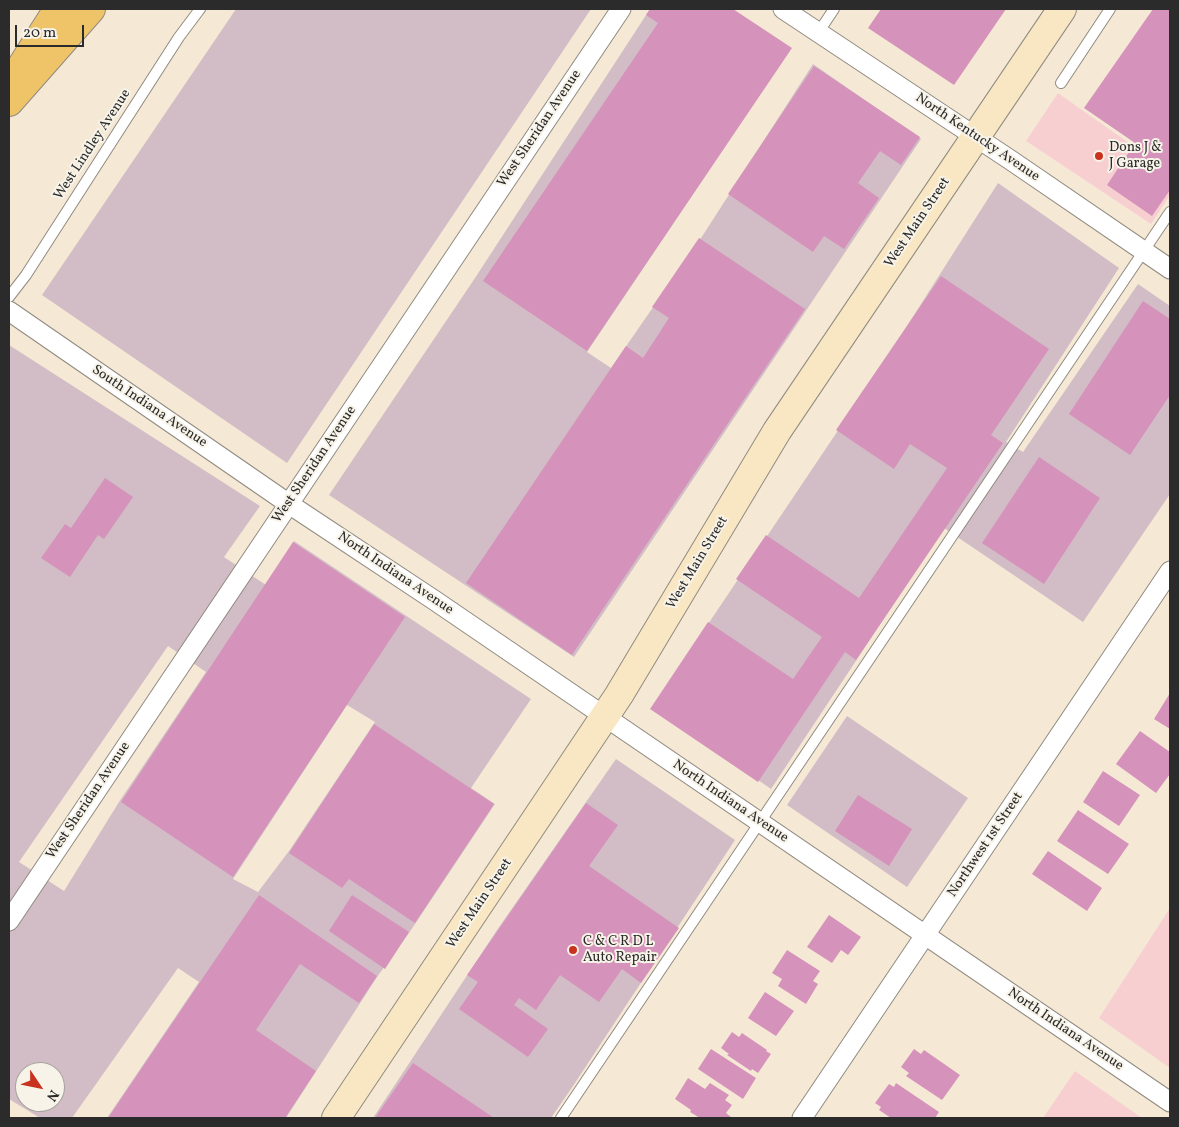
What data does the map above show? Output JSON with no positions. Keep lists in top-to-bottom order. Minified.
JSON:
{"streets":{"main road":["West Main Street"],"street":["West Sheridan Avenue","North Kentucky Avenue","South Indiana Avenue","North Indiana Avenue","Northwest 1st Street"],"lane":["West Lindley Avenue"]},"crossings":[["West Sheridan Avenue","South Indiana Avenue"],["West Sheridan Avenue","North Indiana Avenue"],["North Kentucky Avenue","West Main Street"],["West Main Street","North Indiana Avenue"],["South Indiana Avenue","North Indiana Avenue"],["North Indiana Avenue","Northwest 1st Street"]],"places":["Dons J & J Garage","C & C R D L Auto Repair"],"scale_bar":"20 m","north":"bottom right"}
